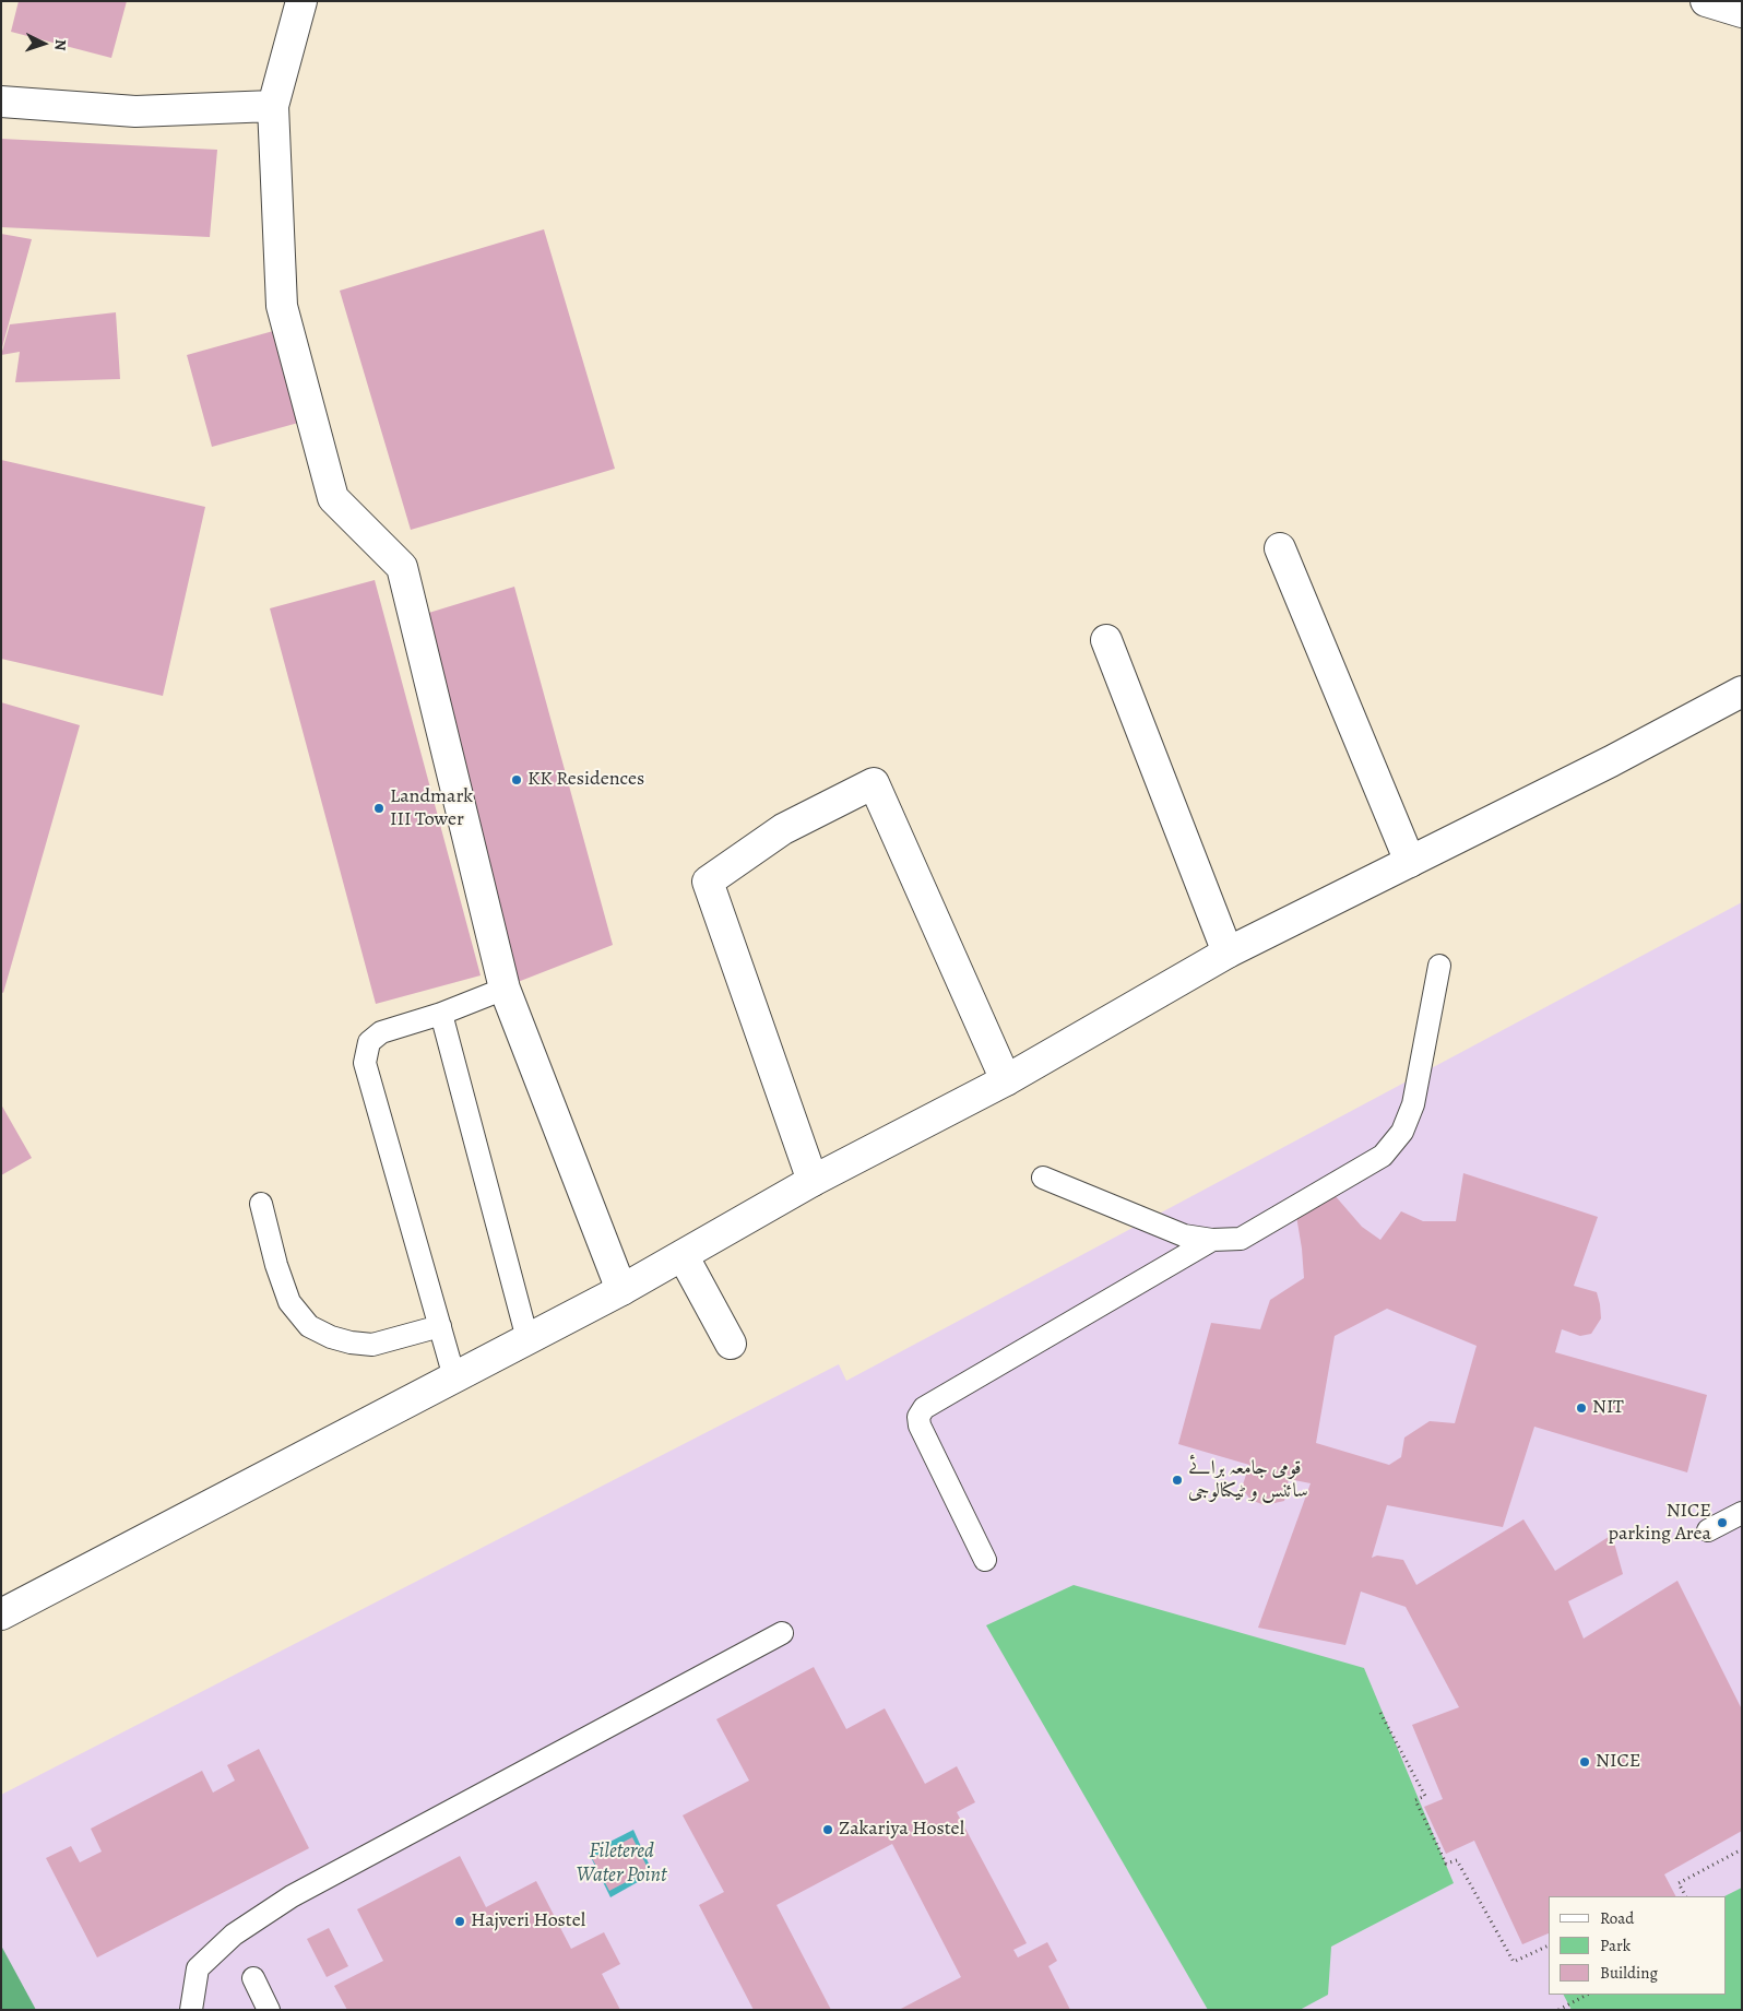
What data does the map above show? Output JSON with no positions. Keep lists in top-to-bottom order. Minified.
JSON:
{"water":["Filetered Water Point"],"places":["KK Residences","Landmark III Tower","NIT","قومی جامعہ برائے سائنس و ٹیکنالوجی","NICE parking Area","NICE","Zakariya Hostel","Hajveri Hostel"],"legend":["Road","Park","Building"],"north":"right"}
